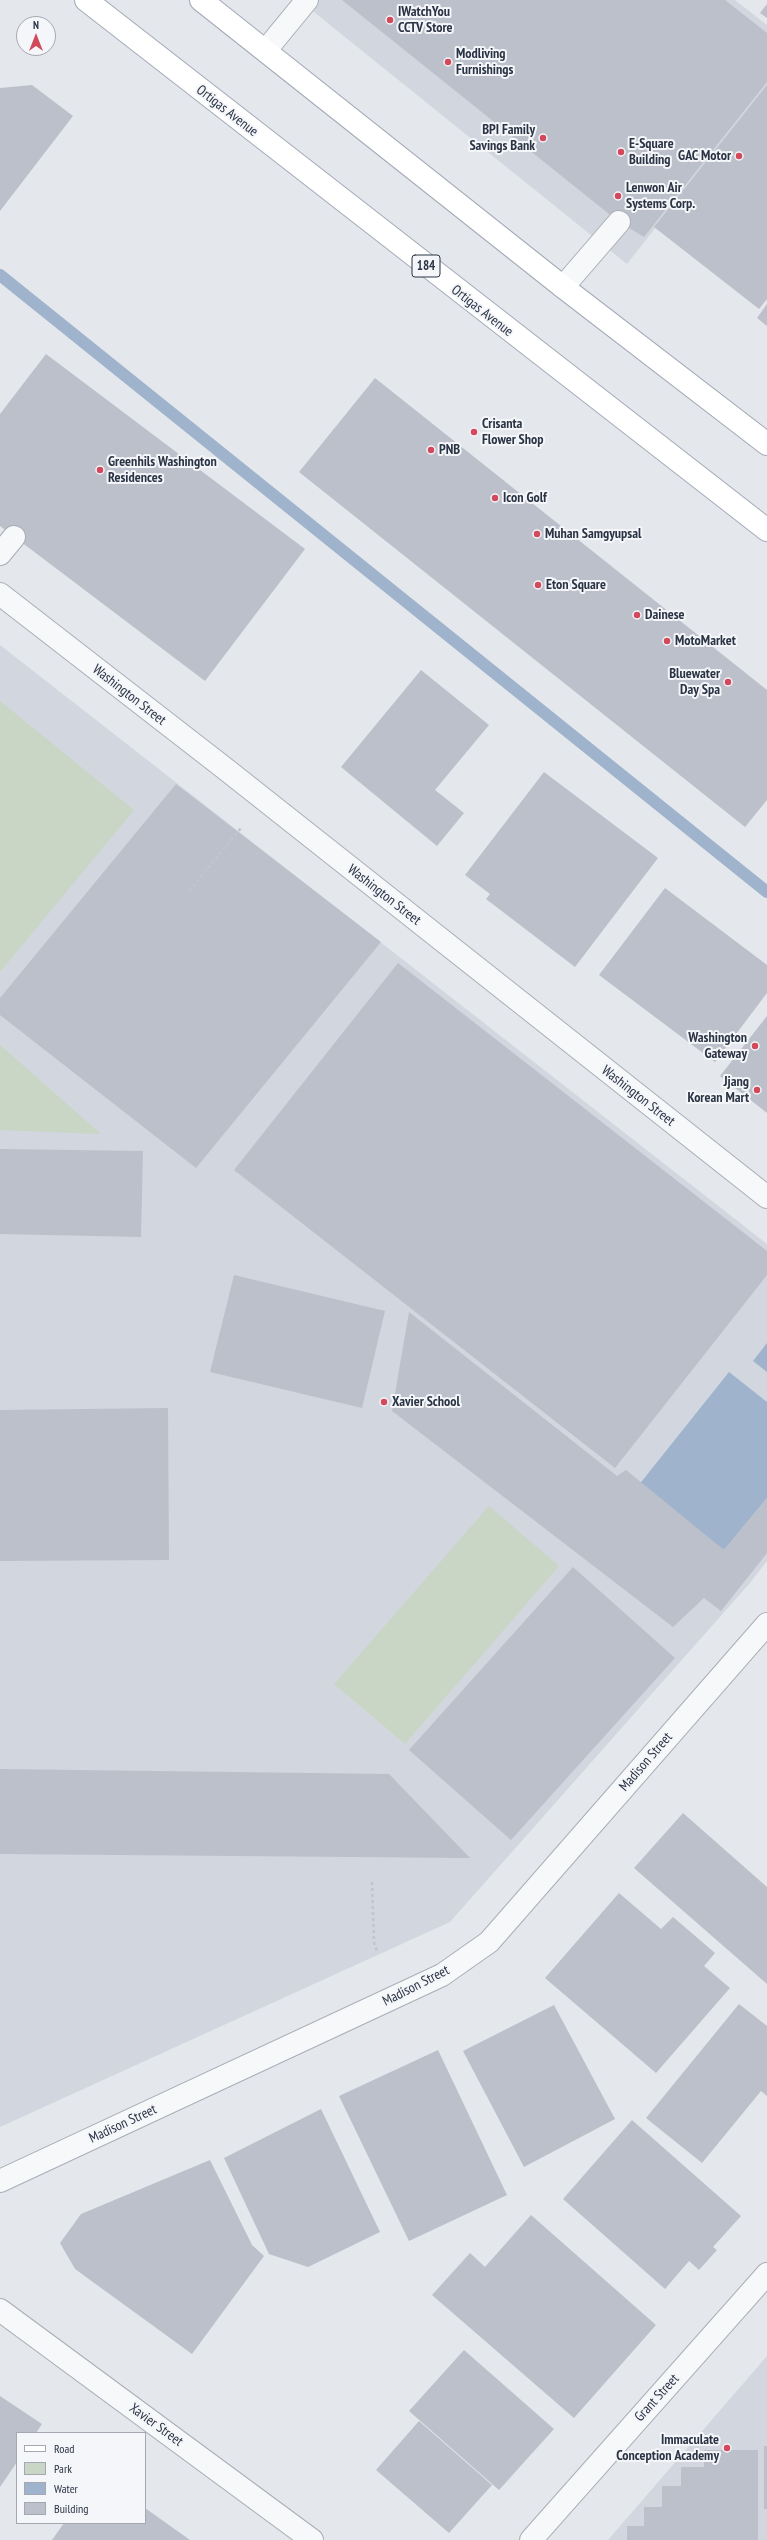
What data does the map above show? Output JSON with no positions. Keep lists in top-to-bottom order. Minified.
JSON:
{"streets":{"main road":["Ortigas Avenue","184"],"street":["Washington Street","Madison Street","Grant Street","Xavier Street"]},"places":["IWatchYou CCTV Store","Modliving Furnishings","BPI Family Savings Bank","E-Square Building","GAC Motor","Lenwon Air Systems Corp.","Crisanta Flower Shop","PNB","Greenhils Washington Residences","Icon Golf","Muhan Samgyupsal","Eton Square","Dainese","MotoMarket","Bluewater Day Spa","Washington Gateway","Jjang Korean Mart","Xavier School","Immaculate Conception Academy"],"legend":["Road","Park","Water","Building"],"north":"top"}
